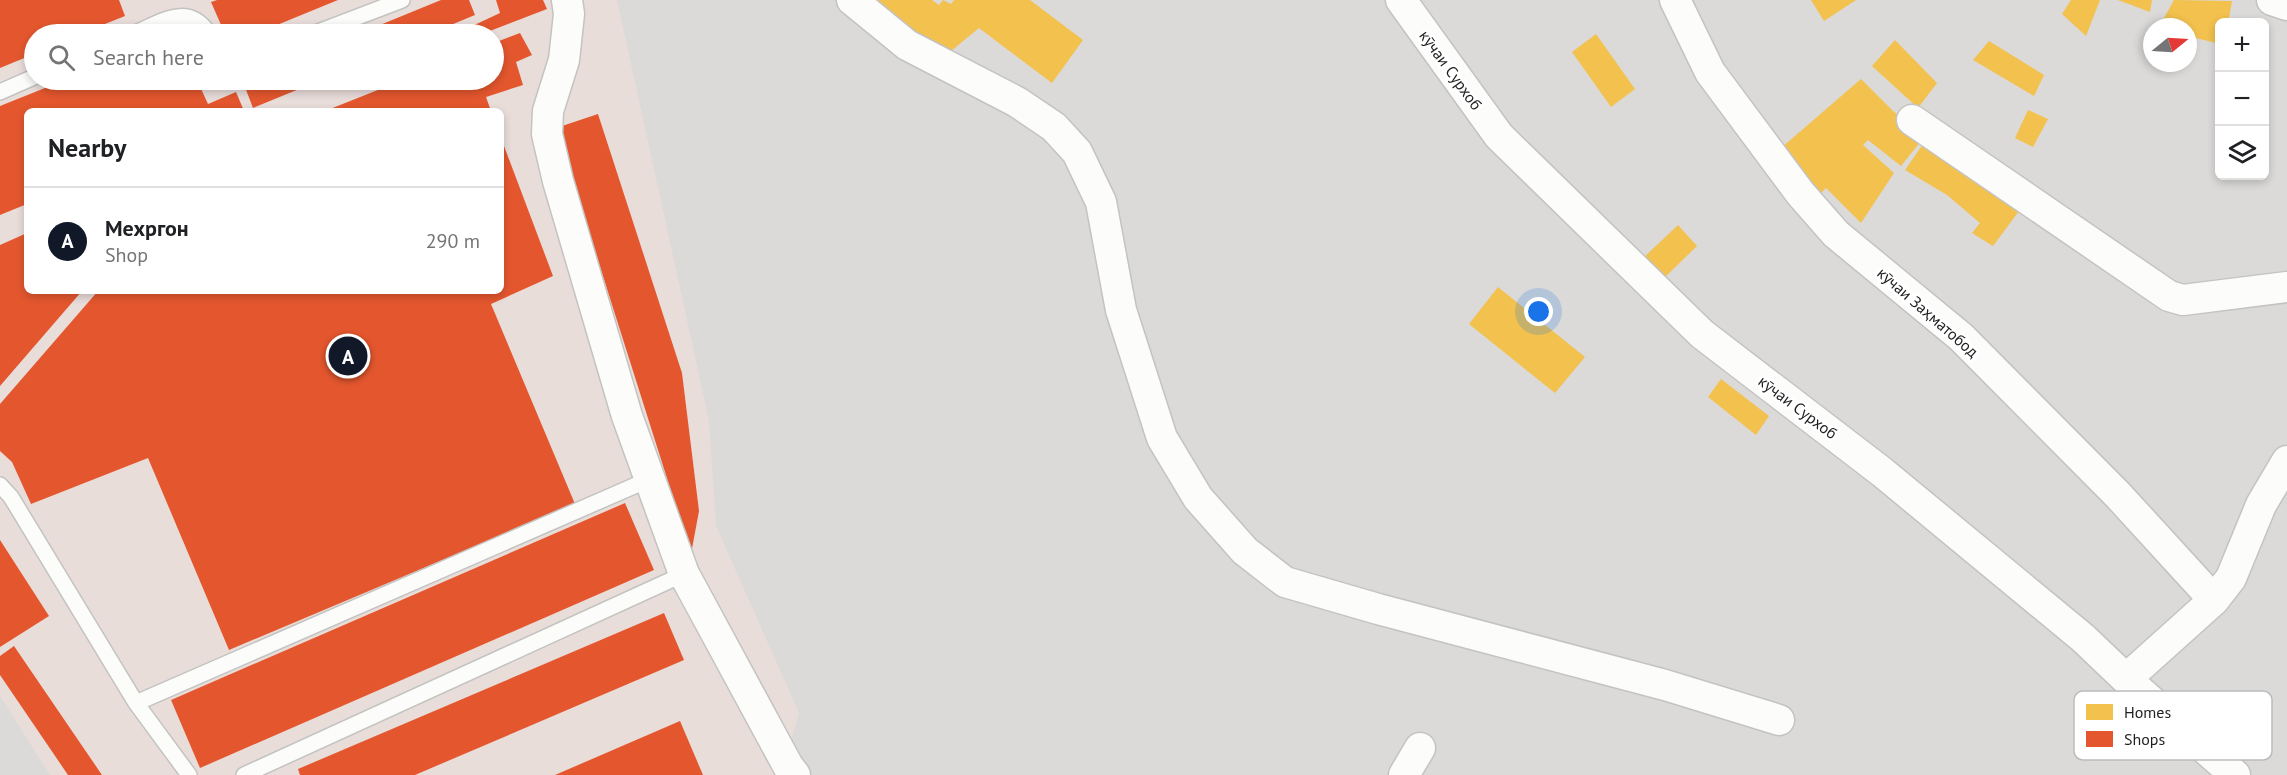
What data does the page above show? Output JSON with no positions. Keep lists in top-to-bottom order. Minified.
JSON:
{"streets":{"street":["кӯчаи Сурхоб","кӯчаи Заҳматобод"]},"legend":["Homes","Shops"],"north":"right","page":{"map_buttons":["+","−"],"search":"Search here","heading":"Nearby","list":[{"mark":"A","name":"Мехргон","note":"Shop","value":"290 m"}],"pins":"A"}}
